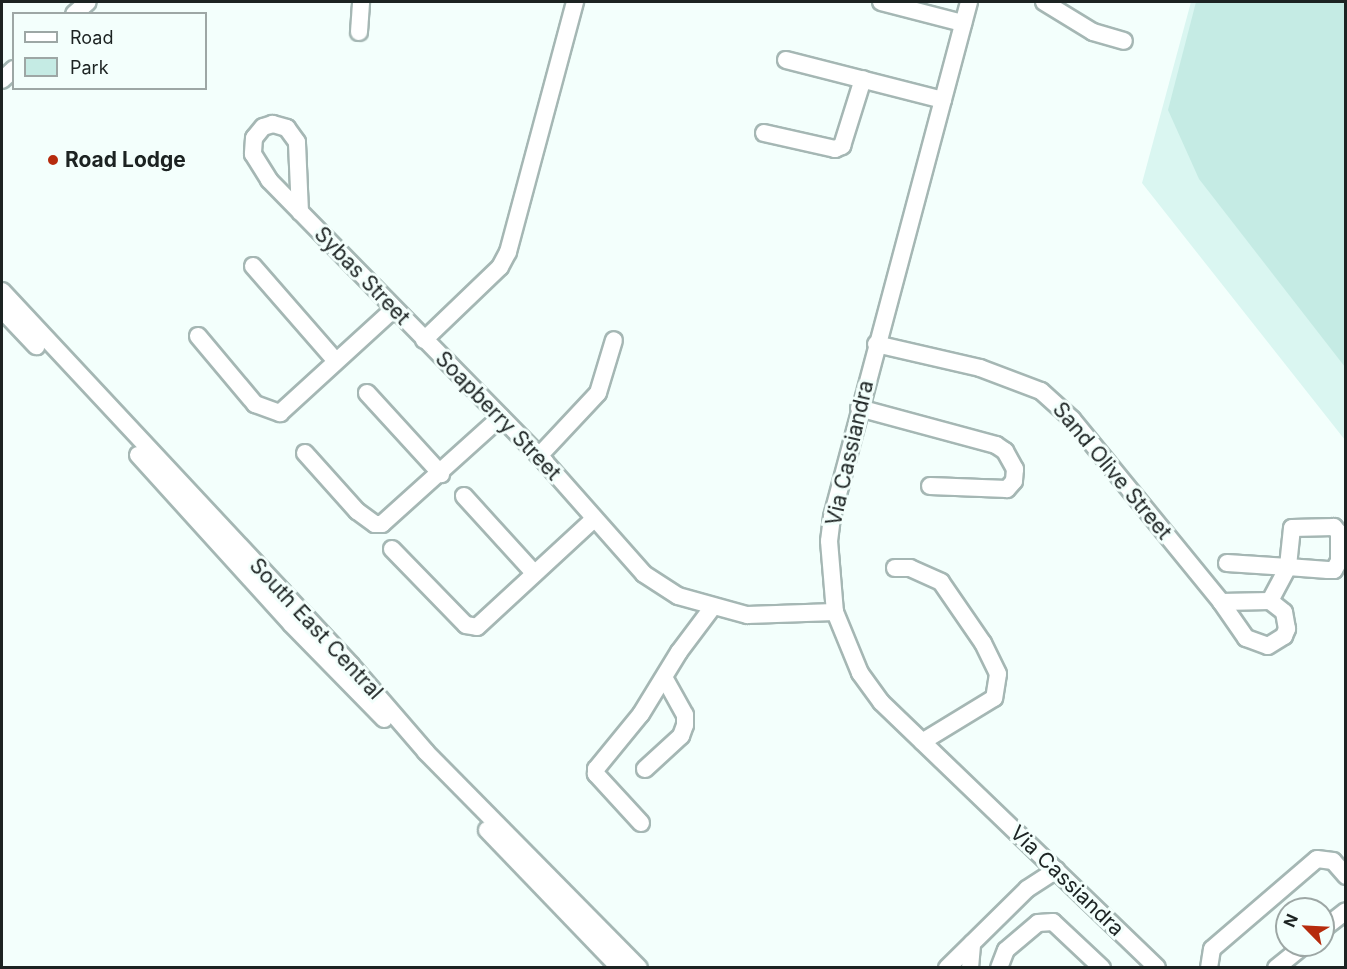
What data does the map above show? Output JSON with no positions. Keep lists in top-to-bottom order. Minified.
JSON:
{"streets":{"street":["Sybas Street","Soapberry Street","Via Cassiandra","Sand Olive Street","South East Central"]},"crossings":[["Sybas Street","Soapberry Street"],["Soapberry Street","Via Cassiandra"],["Via Cassiandra","Sand Olive Street"]],"places":["Road Lodge"],"legend":["Road","Park"],"north":"top left"}
